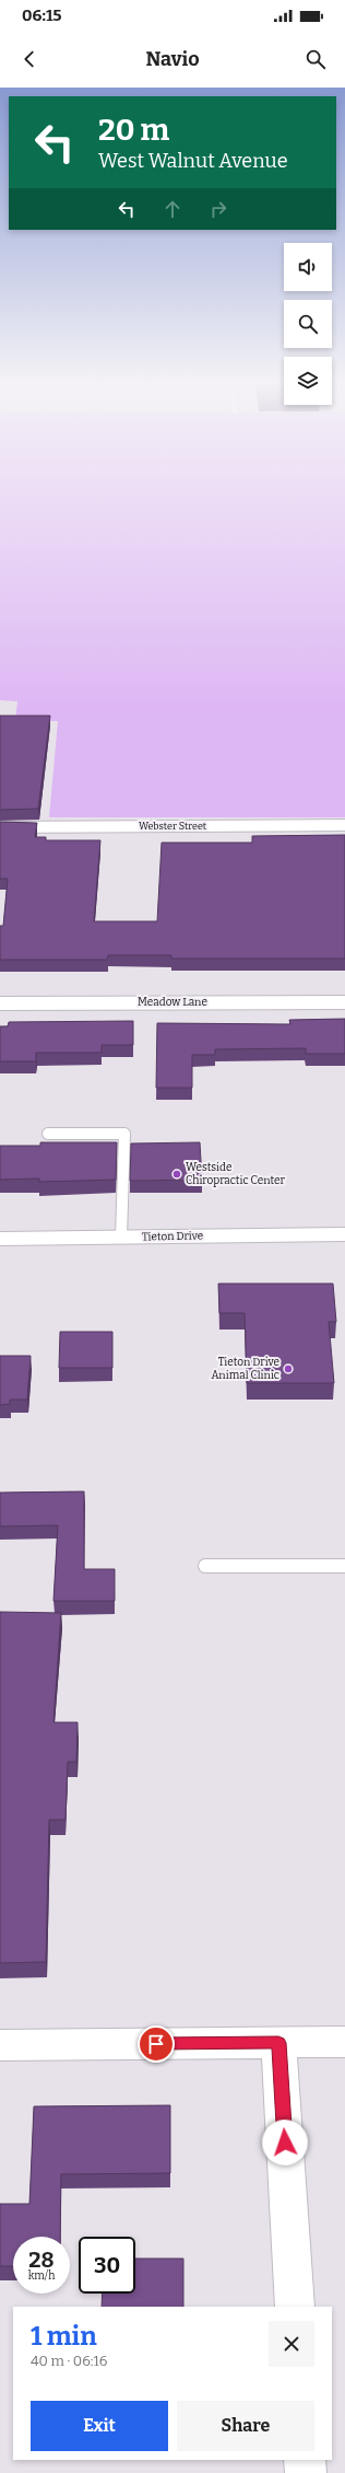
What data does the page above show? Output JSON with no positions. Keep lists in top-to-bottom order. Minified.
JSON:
{"streets":{"street":["Webster Street","Meadow Lane","Tieton Drive"]},"places":["Westside Chiropractic Center","Tieton Drive Animal Clinic"],"page":{"status":"06:15","header":"Navio","turn":["20 m","West Walnut Avenue"],"speed":"28 km/h","limit":"30","heading":["1 min","40 m · 06:16"],"buttons":["Exit","Share"]}}
